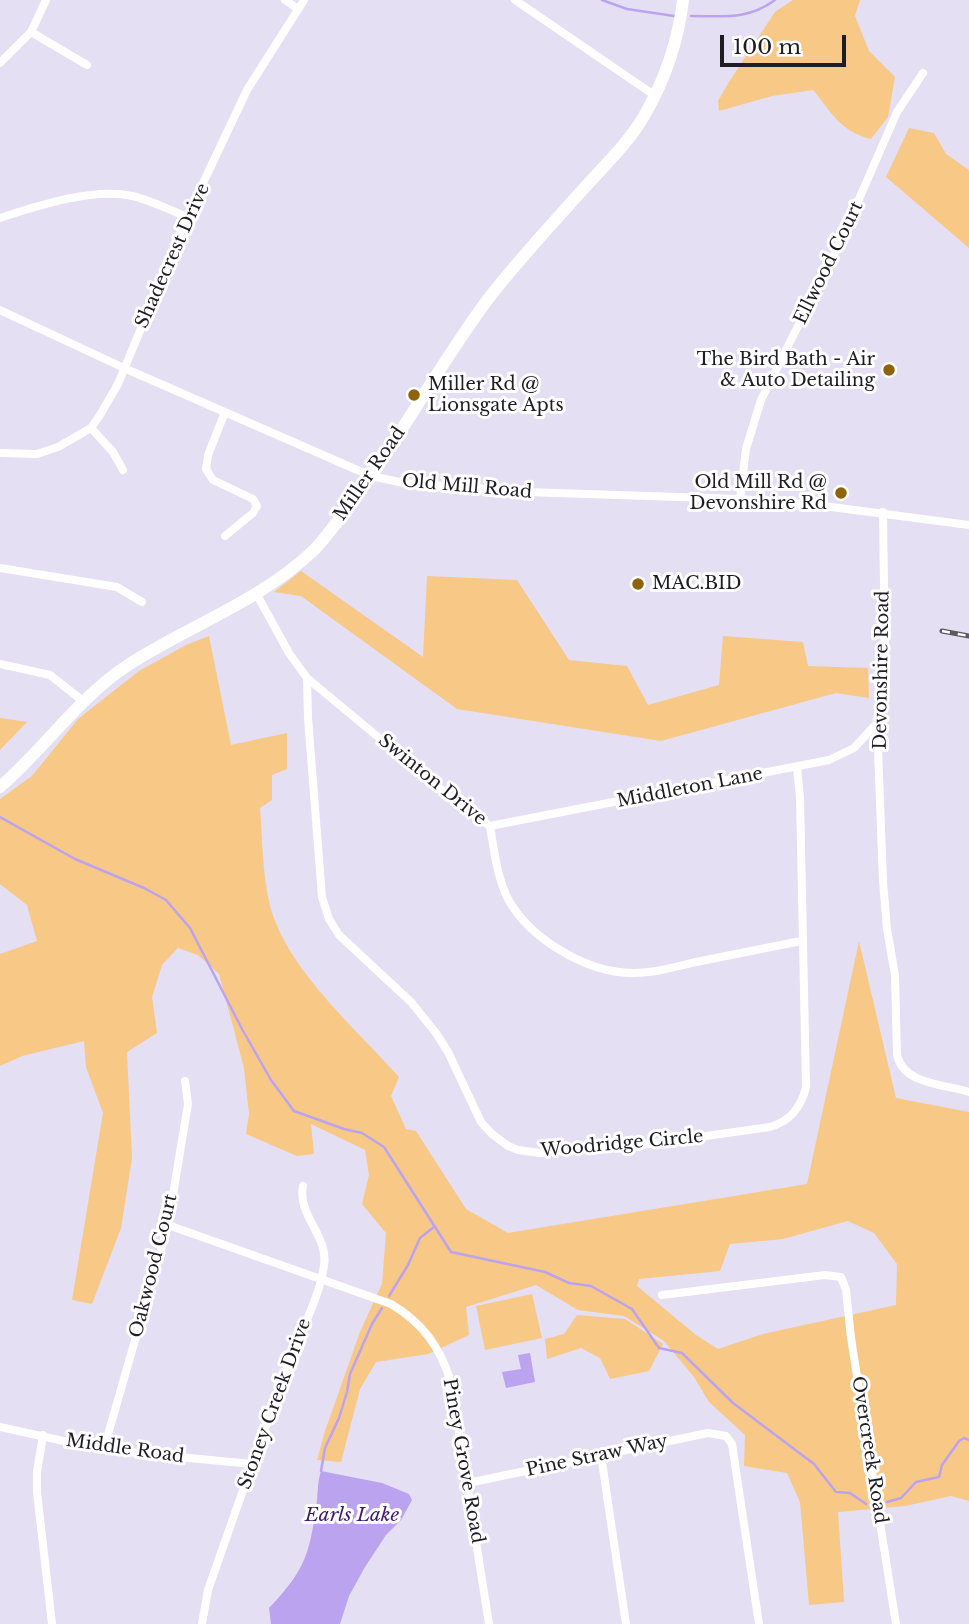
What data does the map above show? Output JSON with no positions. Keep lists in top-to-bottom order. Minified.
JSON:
{"streets":{"street":["Shadecrest Drive","Ellwood Court","Miller Road","Old Mill Road","Devonshire Road","Swinton Drive","Middleton Lane","Woodridge Circle","Oakwood Court","Stoney Creek Drive","Middle Road","Overcreek Road","Pine Straw Way","Piney Grove Road"]},"crossings":[["Shadecrest Drive","Old Mill Road"],["Ellwood Court","Old Mill Road"],["Miller Road","Old Mill Road"],["Miller Road","Swinton Drive"],["Old Mill Road","Devonshire Road"],["Devonshire Road","Middleton Lane"],["Swinton Drive","Middleton Lane"],["Swinton Drive","Woodridge Circle"],["Middleton Lane","Woodridge Circle"],["Oakwood Court","Middle Road"],["Oakwood Court","Piney Grove Road"],["Stoney Creek Drive","Middle Road"],["Stoney Creek Drive","Piney Grove Road"],["Pine Straw Way","Piney Grove Road"]],"water":["Earls Lake"],"places":["The Bird Bath - Air & Auto Detailing","Miller Rd @ Lionsgate Apts","Old Mill Rd @ Devonshire Rd","MAC.BID"],"scale_bar":"100 m"}
